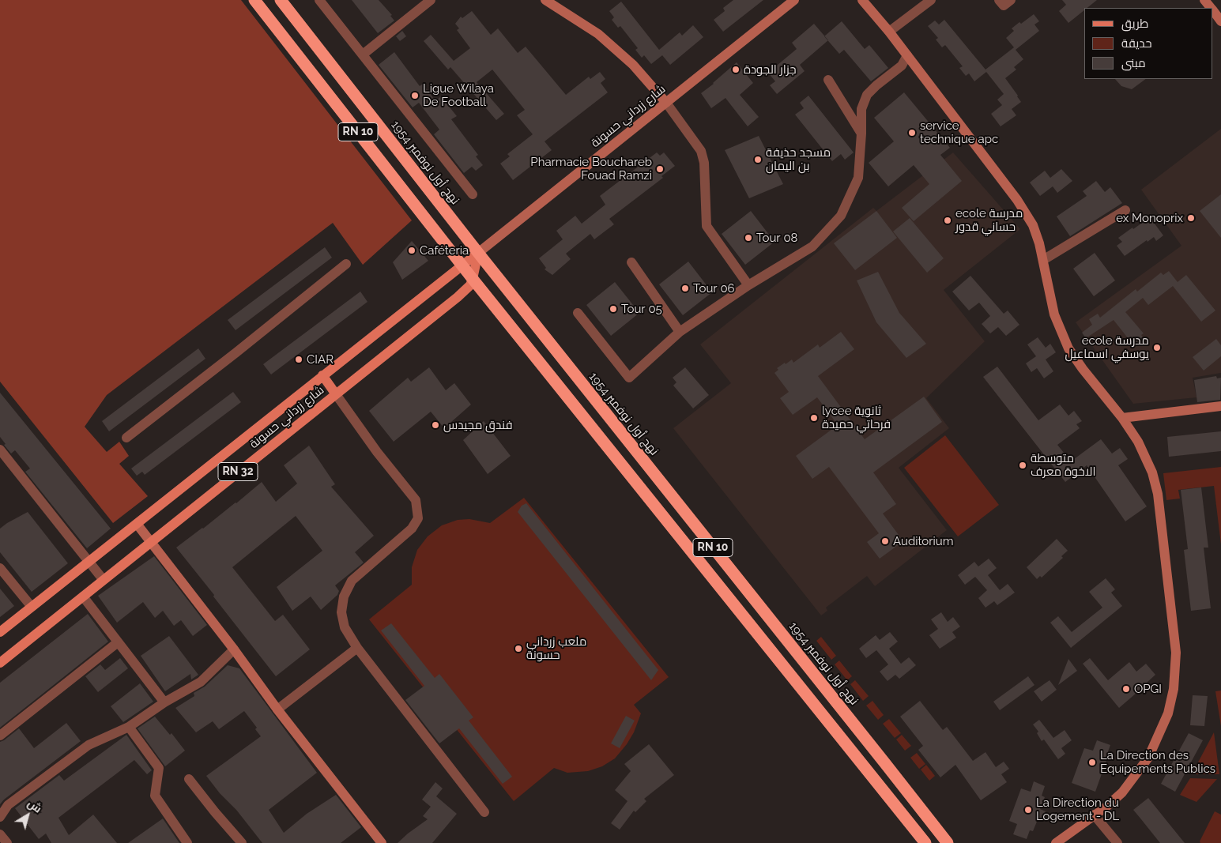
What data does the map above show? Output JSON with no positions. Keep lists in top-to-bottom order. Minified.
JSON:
{"streets":{"highway":["RN 10","نهج أول نوفمبر 1954"],"main road":["شارع زرداني حسونة","RN 32"]},"crossings":[["شارع زرداني حسونة","RN 10"],["شارع زرداني حسونة","نهج أول نوفمبر 1954"]],"places":["جزار الجودة","Ligue Wilaya De Football","service technique apc","مسجد حذيفة بن اليمان","Pharmacie Bouchareb Fouad Ramzi","ex Monoprix","ecole مدرسة حساني قدور","Tour 08","Caféteria","Tour 06","Tour 05","ecole مدرسة يوسفي اسماعيل","CIAR","lycee ثانوية فرحاتي حميدة","فندق مجيدس","متوسطة الاخوة معرف","Auditorium","ملعب زرداني حسونة","OPGI","La Direction des Equipements Publics","La Direction du Logement - DL"],"legend":["طريق","حديقة","مبنى"],"north":"top right"}
